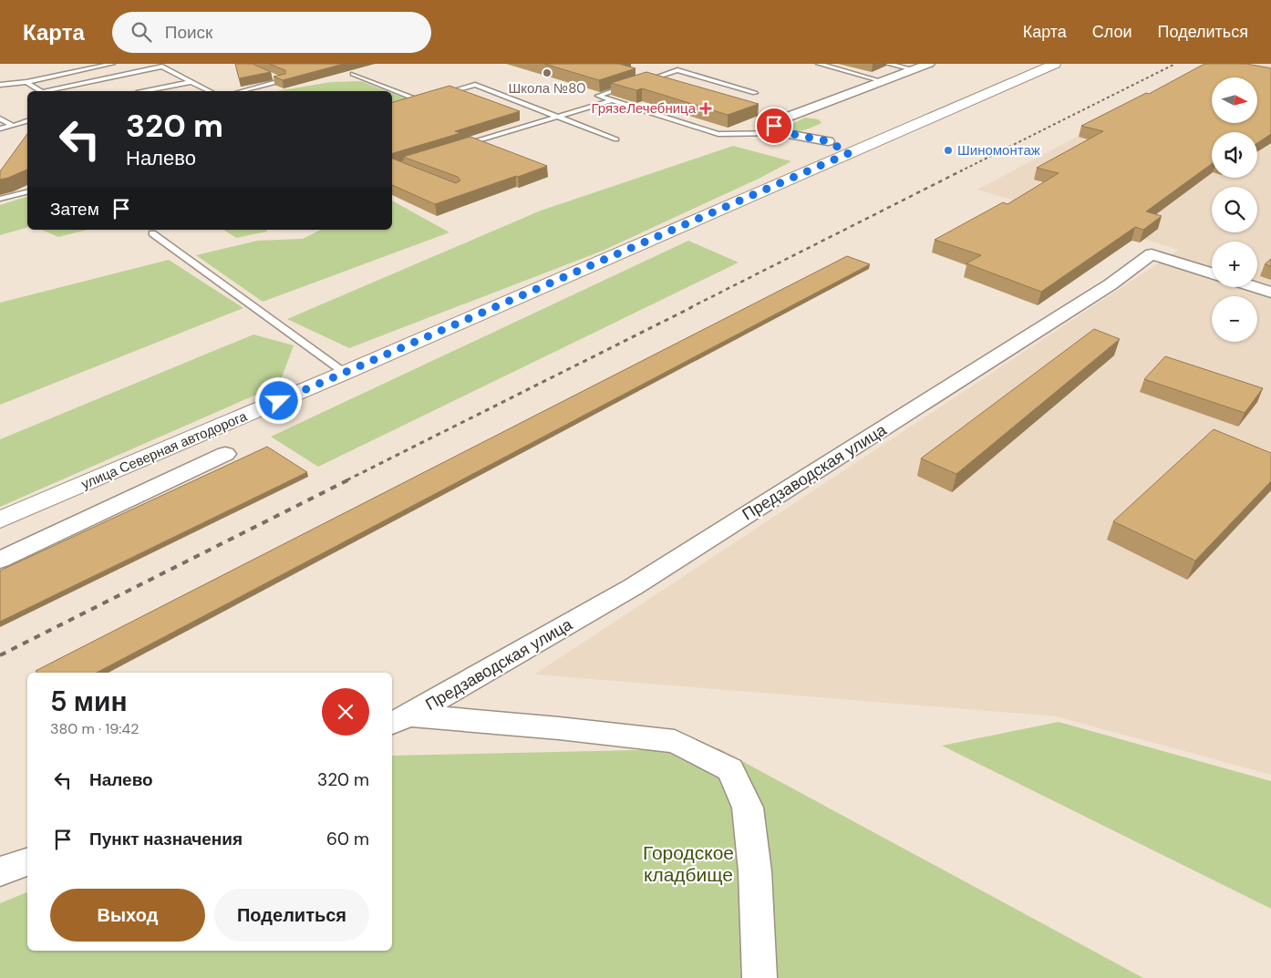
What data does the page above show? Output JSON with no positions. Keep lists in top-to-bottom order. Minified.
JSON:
{"streets":{"main road":["улица Северная автодорога"],"street":["Предзаводская улица"]},"parks":["Городское кладбище"],"places":{"other":["Школа №80","Шиномонтаж"],"health":["ГрязеЛечебница"]},"north":"right","page":{"header":"Карта","search":"Поиск","nav":["Карта","Слои","Поделиться"],"map_buttons":["+","−"],"turn":["320 m","Налево"],"then":"Затем","heading":["5 мин","380 m · 19:42"],"list":[{"name":"Налево","value":"320 m"},{"name":"Пункт назначения","value":"60 m"}],"buttons":["Выход","Поделиться"]}}
